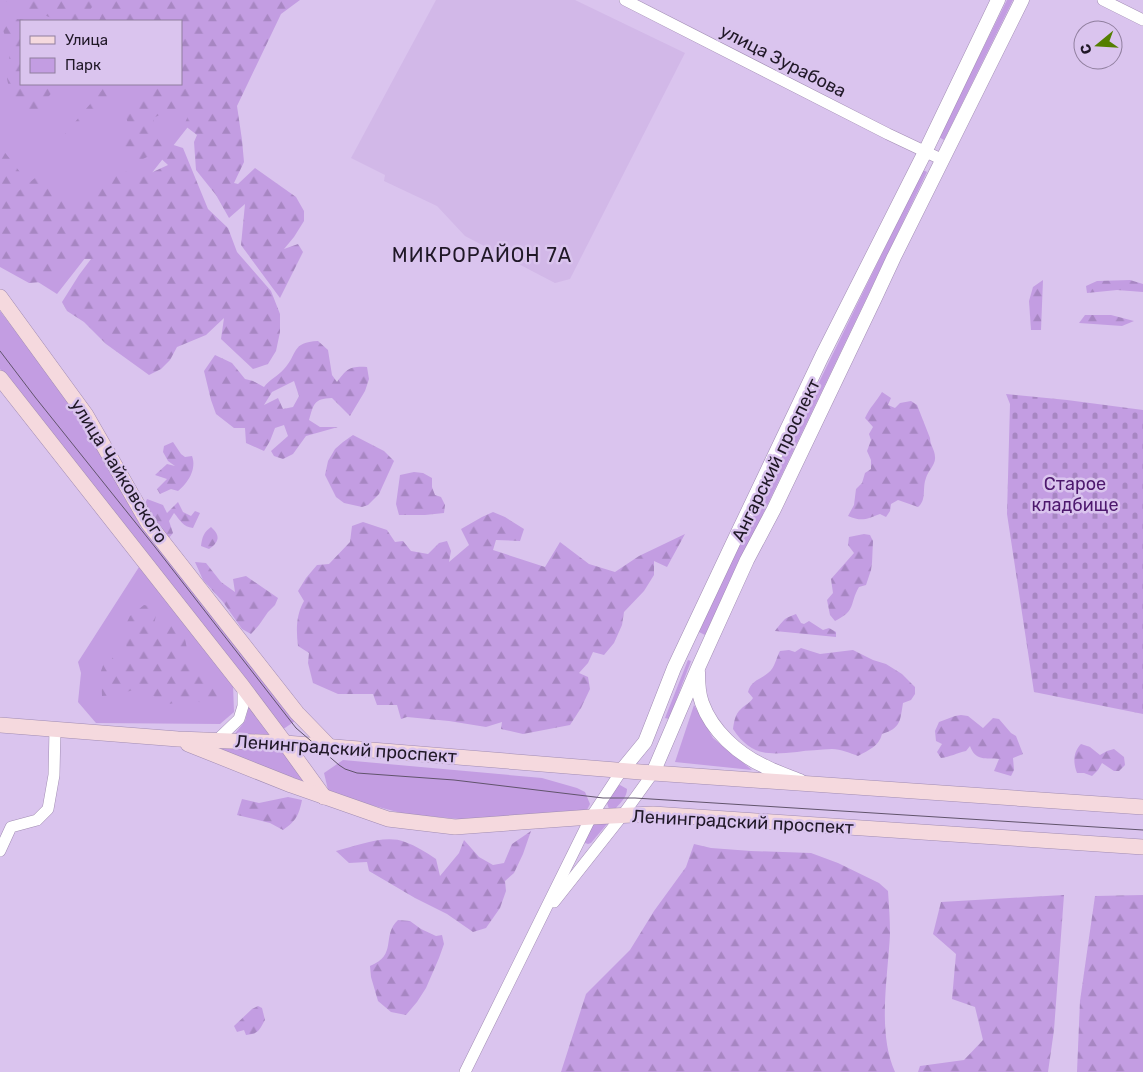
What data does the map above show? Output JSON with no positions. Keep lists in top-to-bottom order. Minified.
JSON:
{"streets":{"main road":["улица Чайковского","Ленинградский проспект"],"street":["улица Зурабова","Ангарский проспект"]},"crossings":[["улица Зурабова","Ангарский проспект"],["Ангарский проспект","Ленинградский проспект"],["улица Чайковского","Ленинградский проспект"]],"districts":["МИКРОРАЙОН 7А"],"parks":["Старое кладбище"],"legend":["Улица","Парк"],"north":"left"}
